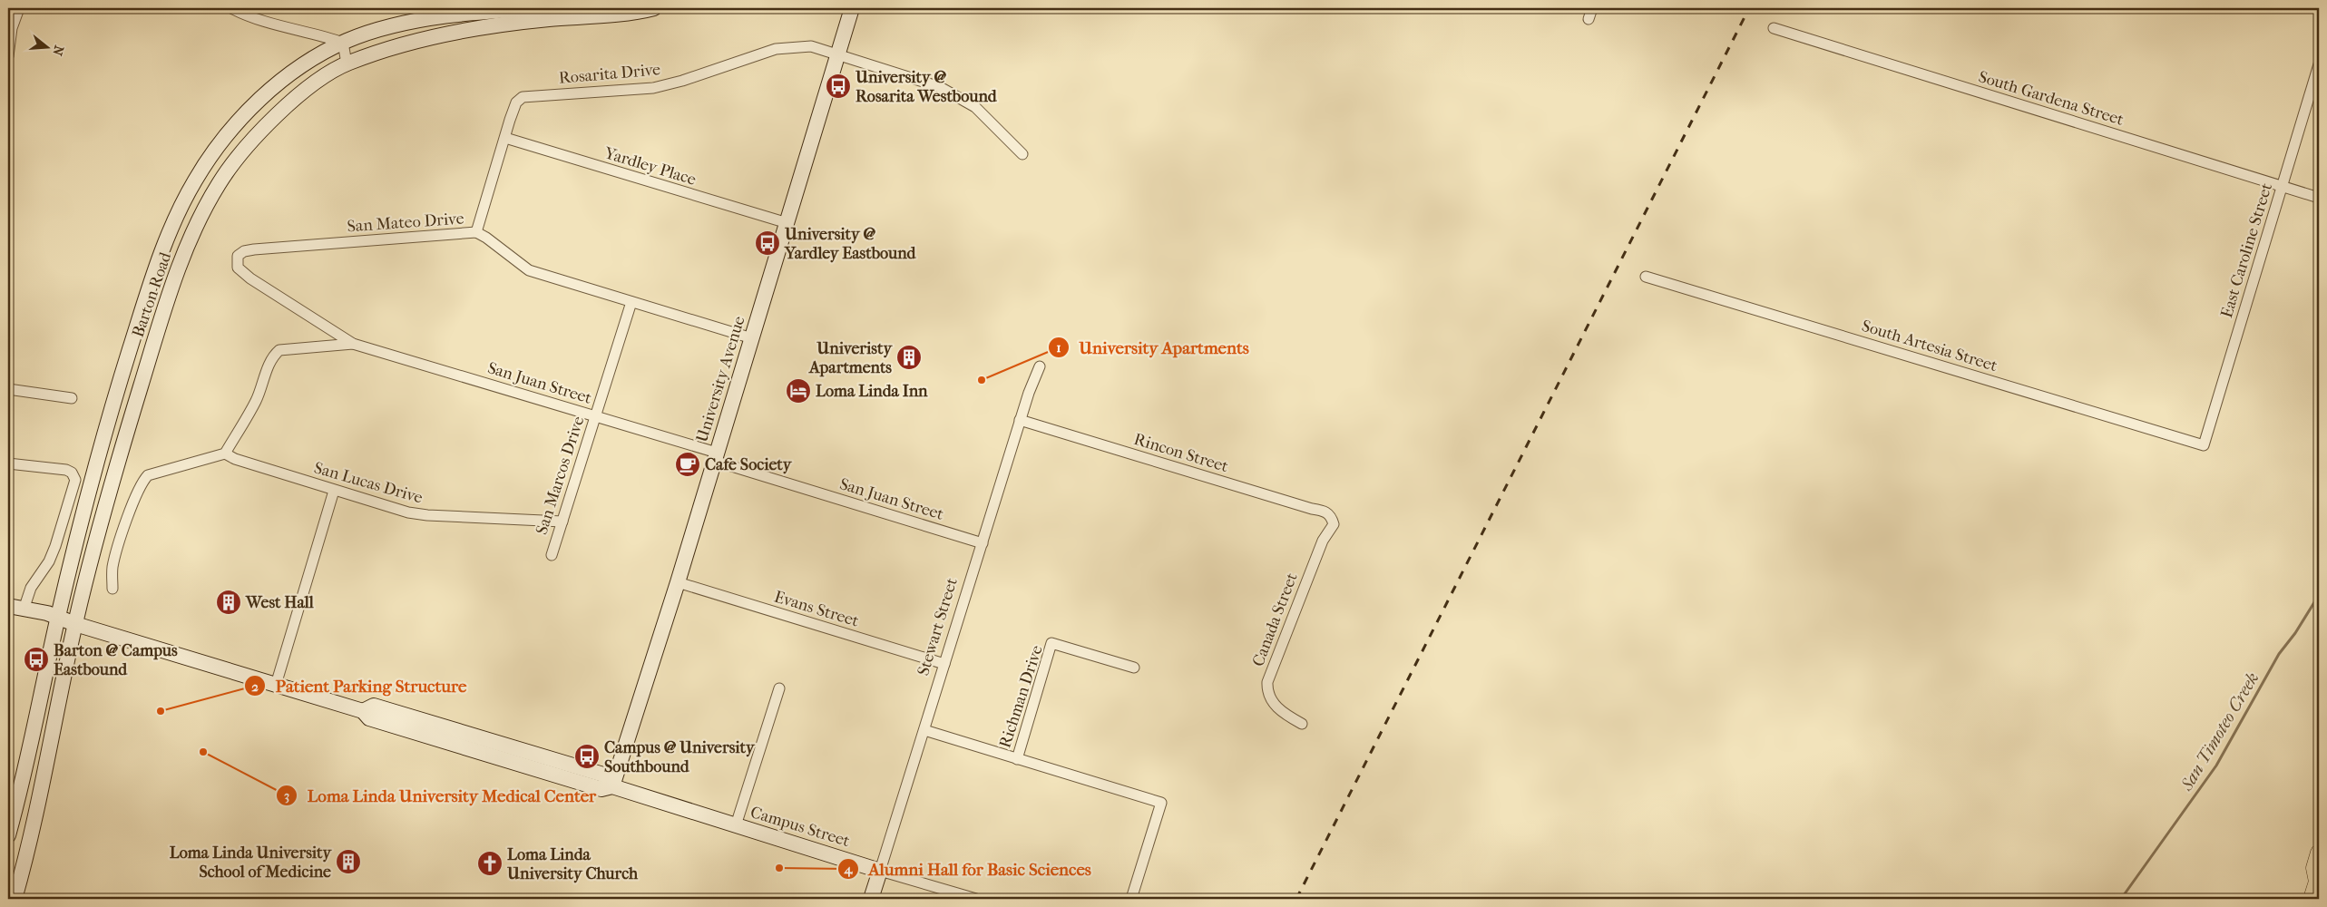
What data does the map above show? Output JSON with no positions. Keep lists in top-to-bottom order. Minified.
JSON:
{"streets":{"main road":["Barton Road","University Avenue","Stewart Street","Campus Street"],"street":["Rosarita Drive","South Gardena Street","Yardley Place","San Mateo Drive","East Caroline Street","South Artesia Street","San Juan Street","Rincon Street","San Marcos Drive","San Lucas Drive","Evans Street","Canada Street","Richman Drive"]},"crossings":[["Rosarita Drive","Yardley Place"],["Rosarita Drive","San Mateo Drive"],["Rosarita Drive","University Avenue"],["South Gardena Street","East Caroline Street"],["Yardley Place","University Avenue"],["San Mateo Drive","University Avenue"],["San Mateo Drive","San Juan Street"],["San Mateo Drive","San Marcos Drive"],["East Caroline Street","South Artesia Street"],["Barton Road","Campus Street"],["University Avenue","San Juan Street"],["University Avenue","Evans Street"],["University Avenue","Campus Street"],["San Juan Street","San Marcos Drive"],["San Juan Street","San Lucas Drive"],["San Juan Street","Stewart Street"],["Rincon Street","Canada Street"],["Rincon Street","Stewart Street"],["San Marcos Drive","San Lucas Drive"],["Evans Street","Stewart Street"],["Stewart Street","Campus Street"]],"water":["San Timoteo Creek"],"places":{"bus stop":["University @ Rosarita Westbound","University @ Yardley Eastbound","Barton @ Campus Eastbound","Campus @ University Southbound"],"building":["Univeristy Apartments","West Hall","Loma Linda University School of Medicine"],"other":["University Apartments","Patient Parking Structure","Loma Linda University Medical Center","Alumni Hall for Basic Sciences"],"hotel":["Loma Linda Inn"],"cafe":["Cafe Society"],"church":["Loma Linda University Church"]},"north":"right"}
